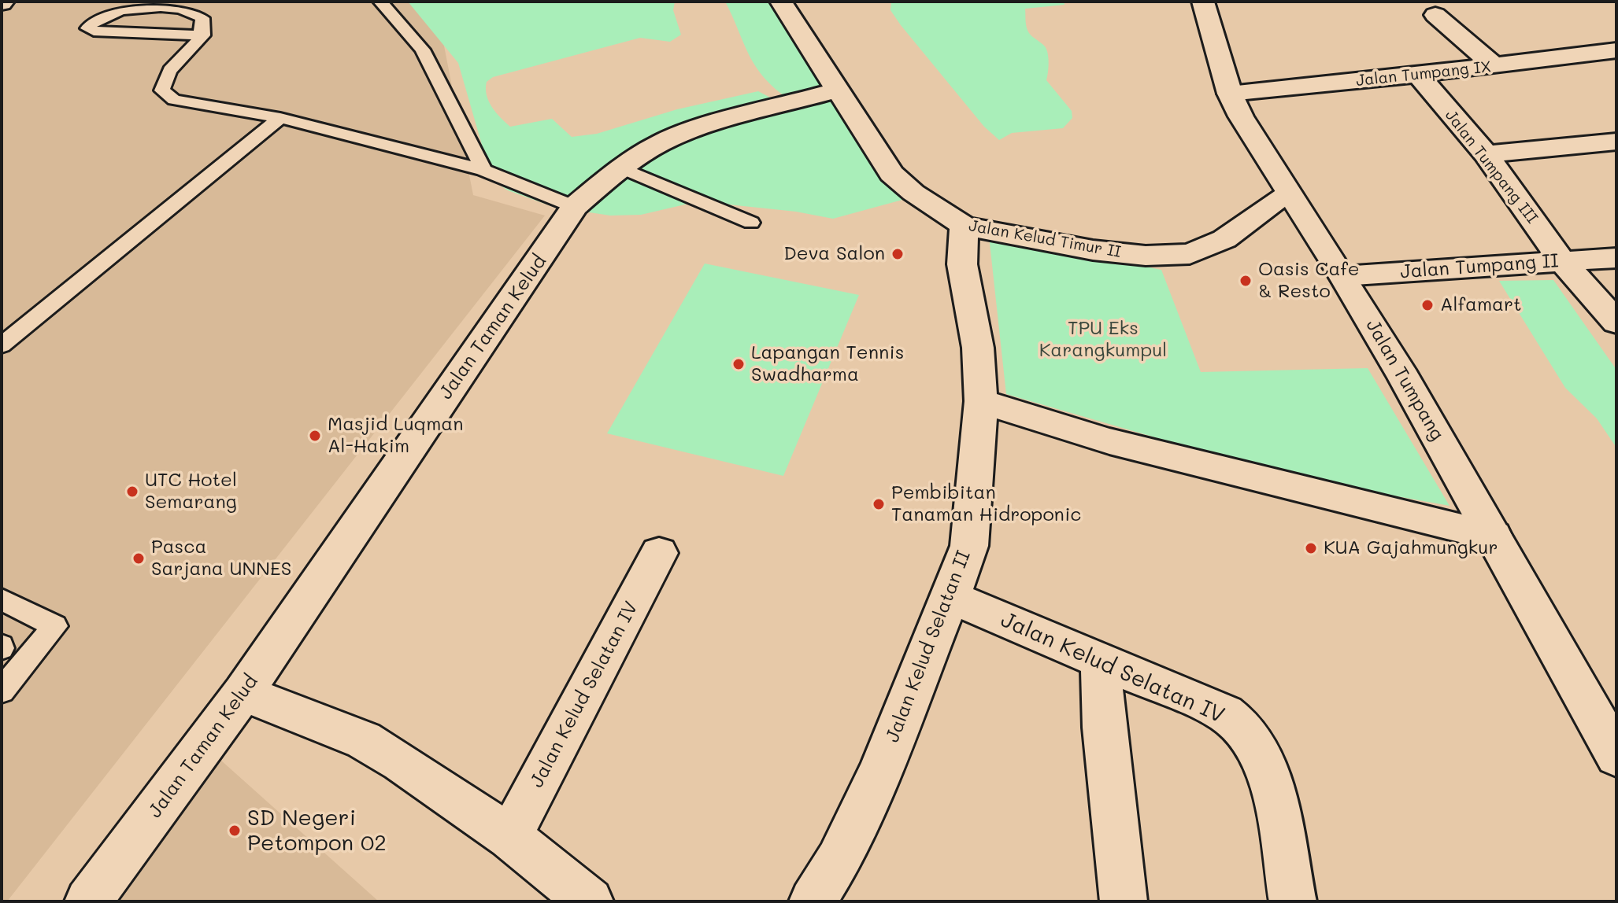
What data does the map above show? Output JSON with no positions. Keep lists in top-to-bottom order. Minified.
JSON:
{"streets":{"street":["Jalan Tumpang IX","Jalan Tumpang III","Jalan Kelud Timur II","Jalan Tumpang II","Jalan Taman Kelud","Jalan Tumpang","Jalan Kelud Selatan II","Jalan Kelud Selatan IV"]},"crossings":[["Jalan Tumpang IX","Jalan Tumpang III"],["Jalan Tumpang IX","Jalan Tumpang"],["Jalan Tumpang III","Jalan Tumpang II"],["Jalan Kelud Timur II","Jalan Taman Kelud"],["Jalan Kelud Timur II","Jalan Tumpang"],["Jalan Kelud Timur II","Jalan Kelud Selatan II"],["Jalan Tumpang II","Jalan Tumpang"],["Jalan Kelud Selatan II","Jalan Kelud Selatan IV"]],"parks":["TPU Eks Karangkumpul"],"places":["Deva Salon","Oasis Cafe & Resto","Alfamart","Lapangan Tennis Swadharma","Masjid Luqman Al-Hakim","UTC Hotel Semarang","Pembibitan Tanaman Hidroponic","KUA Gajahmungkur","Pasca Sarjana UNNES","SD Negeri Petompon 02"]}
